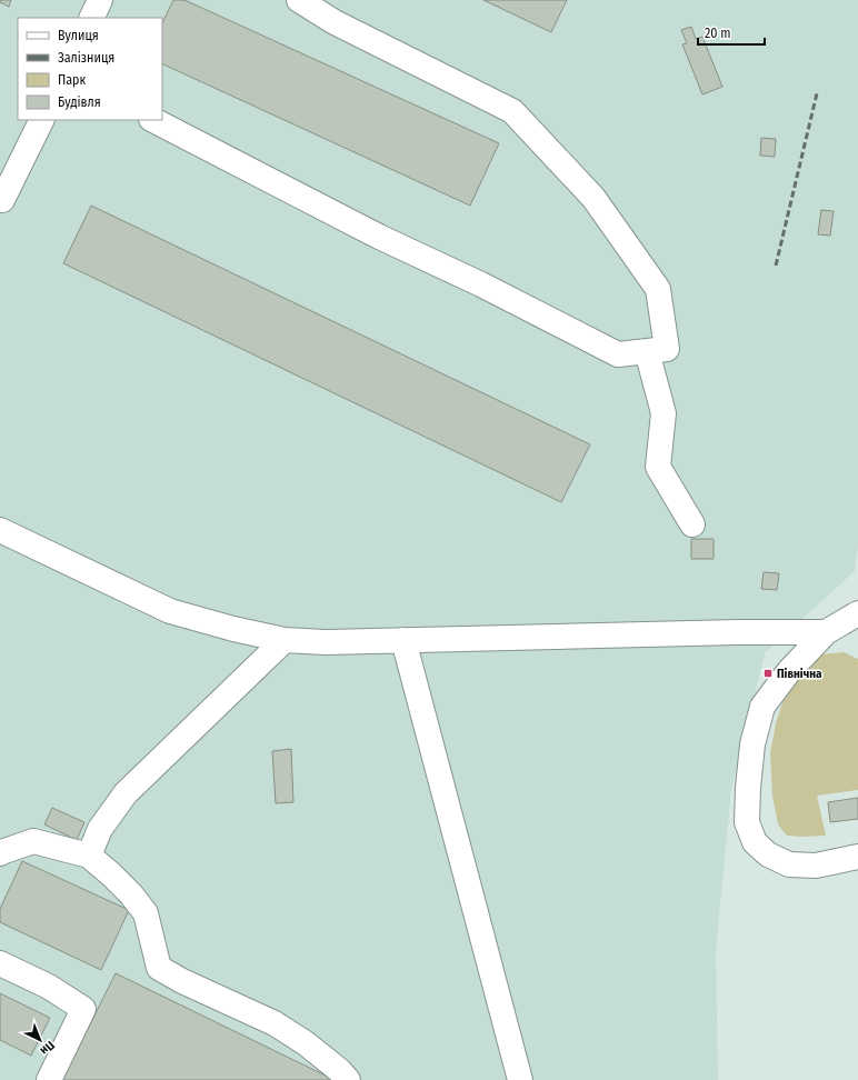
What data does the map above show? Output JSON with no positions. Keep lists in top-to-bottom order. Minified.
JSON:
{"places":{"transit":["Північна"]},"legend":["Вулиця","Залізниця","Парк","Будівля"],"scale_bar":"20 m","north":"bottom right"}
